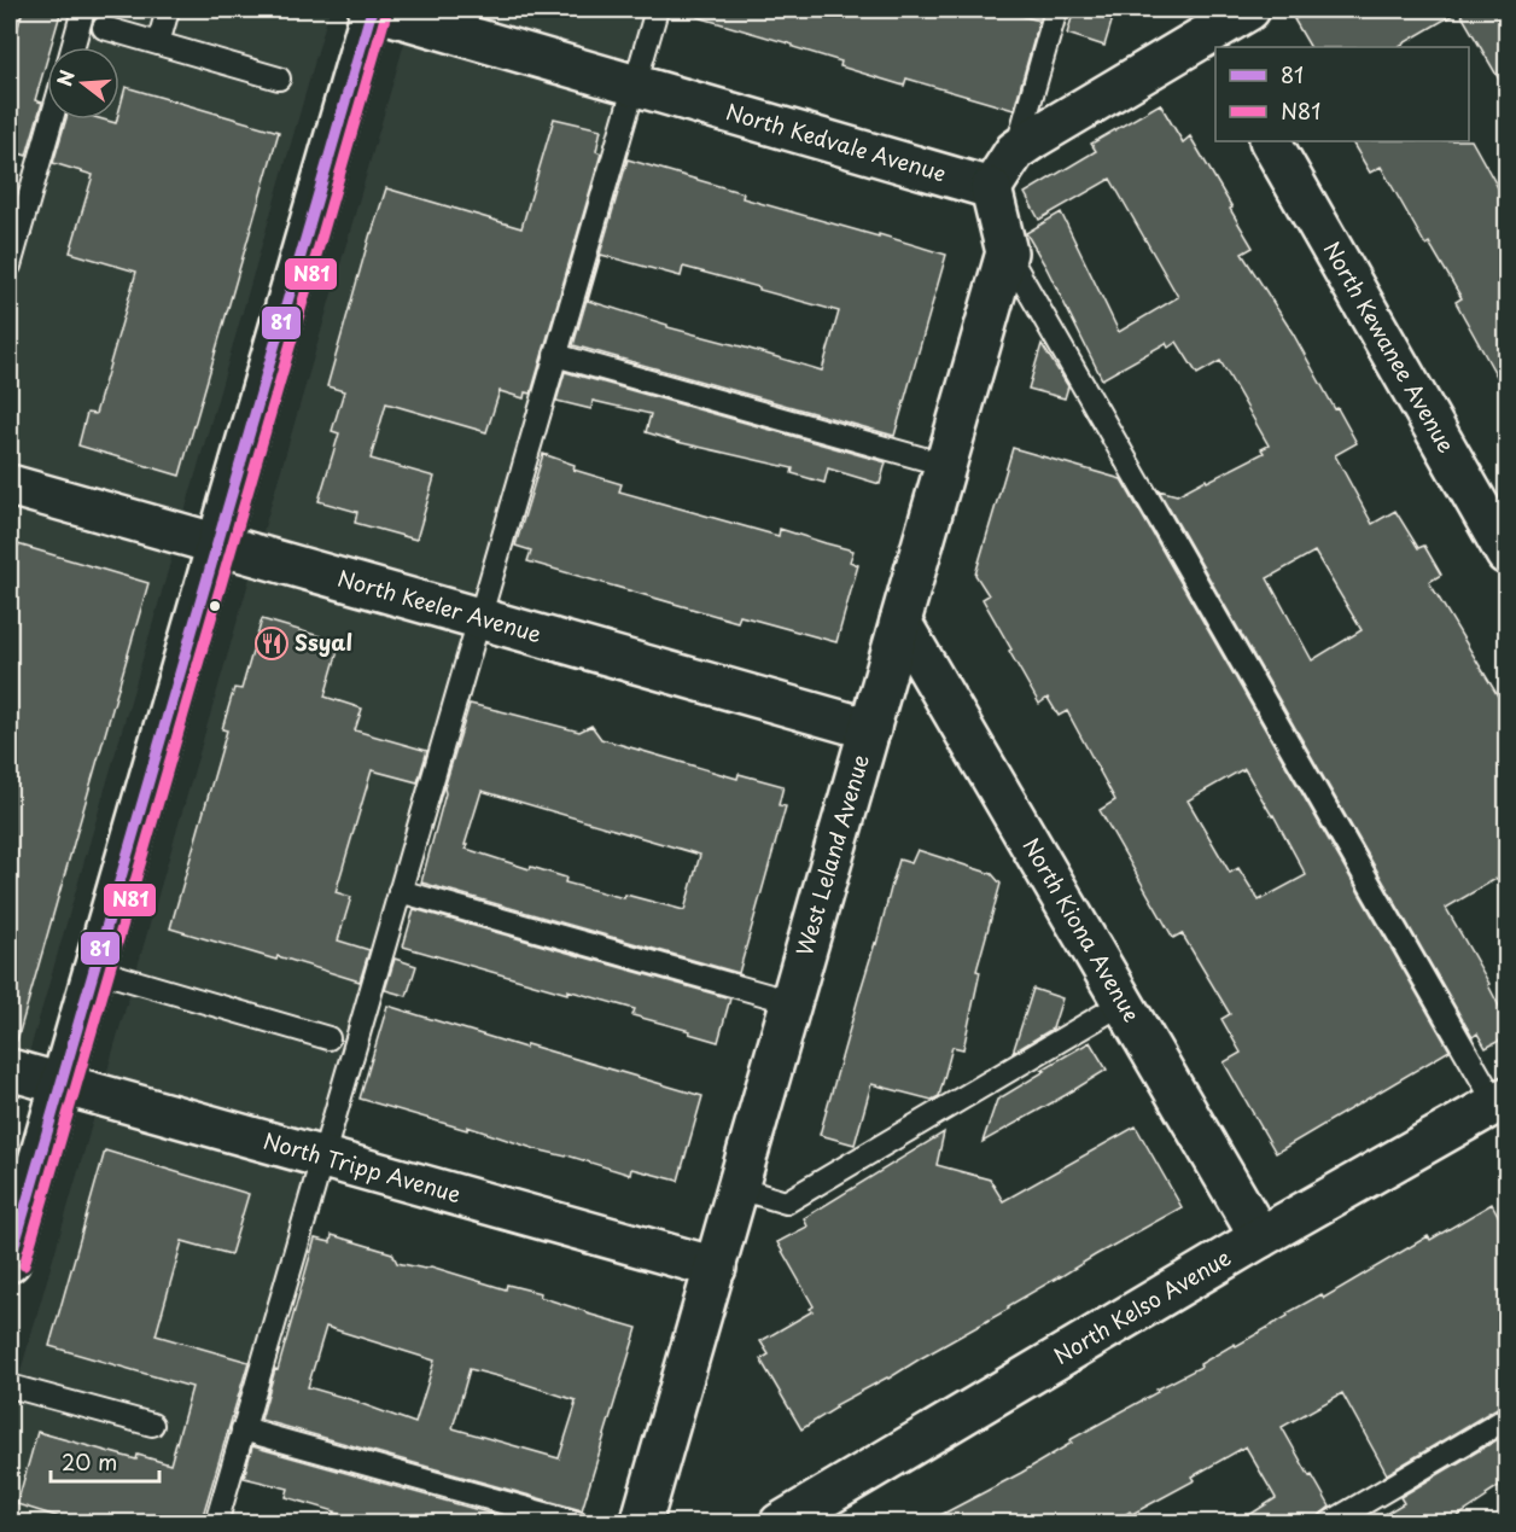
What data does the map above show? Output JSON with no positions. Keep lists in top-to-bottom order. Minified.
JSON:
{"streets":{"street":["North Kedvale Avenue","North Kewanee Avenue","North Keeler Avenue","West Leland Avenue","North Kiona Avenue","North Tripp Avenue","North Kelso Avenue"]},"crossings":[["North Kedvale Avenue","West Leland Avenue"],["North Keeler Avenue","West Leland Avenue"],["West Leland Avenue","North Kiona Avenue"],["West Leland Avenue","North Tripp Avenue"],["North Kiona Avenue","North Kelso Avenue"]],"places":{"restaurant":["Ssyal"]},"lines":["transit line 81","transit line N81"],"legend":["81","N81"],"scale_bar":"20 m","north":"left"}
